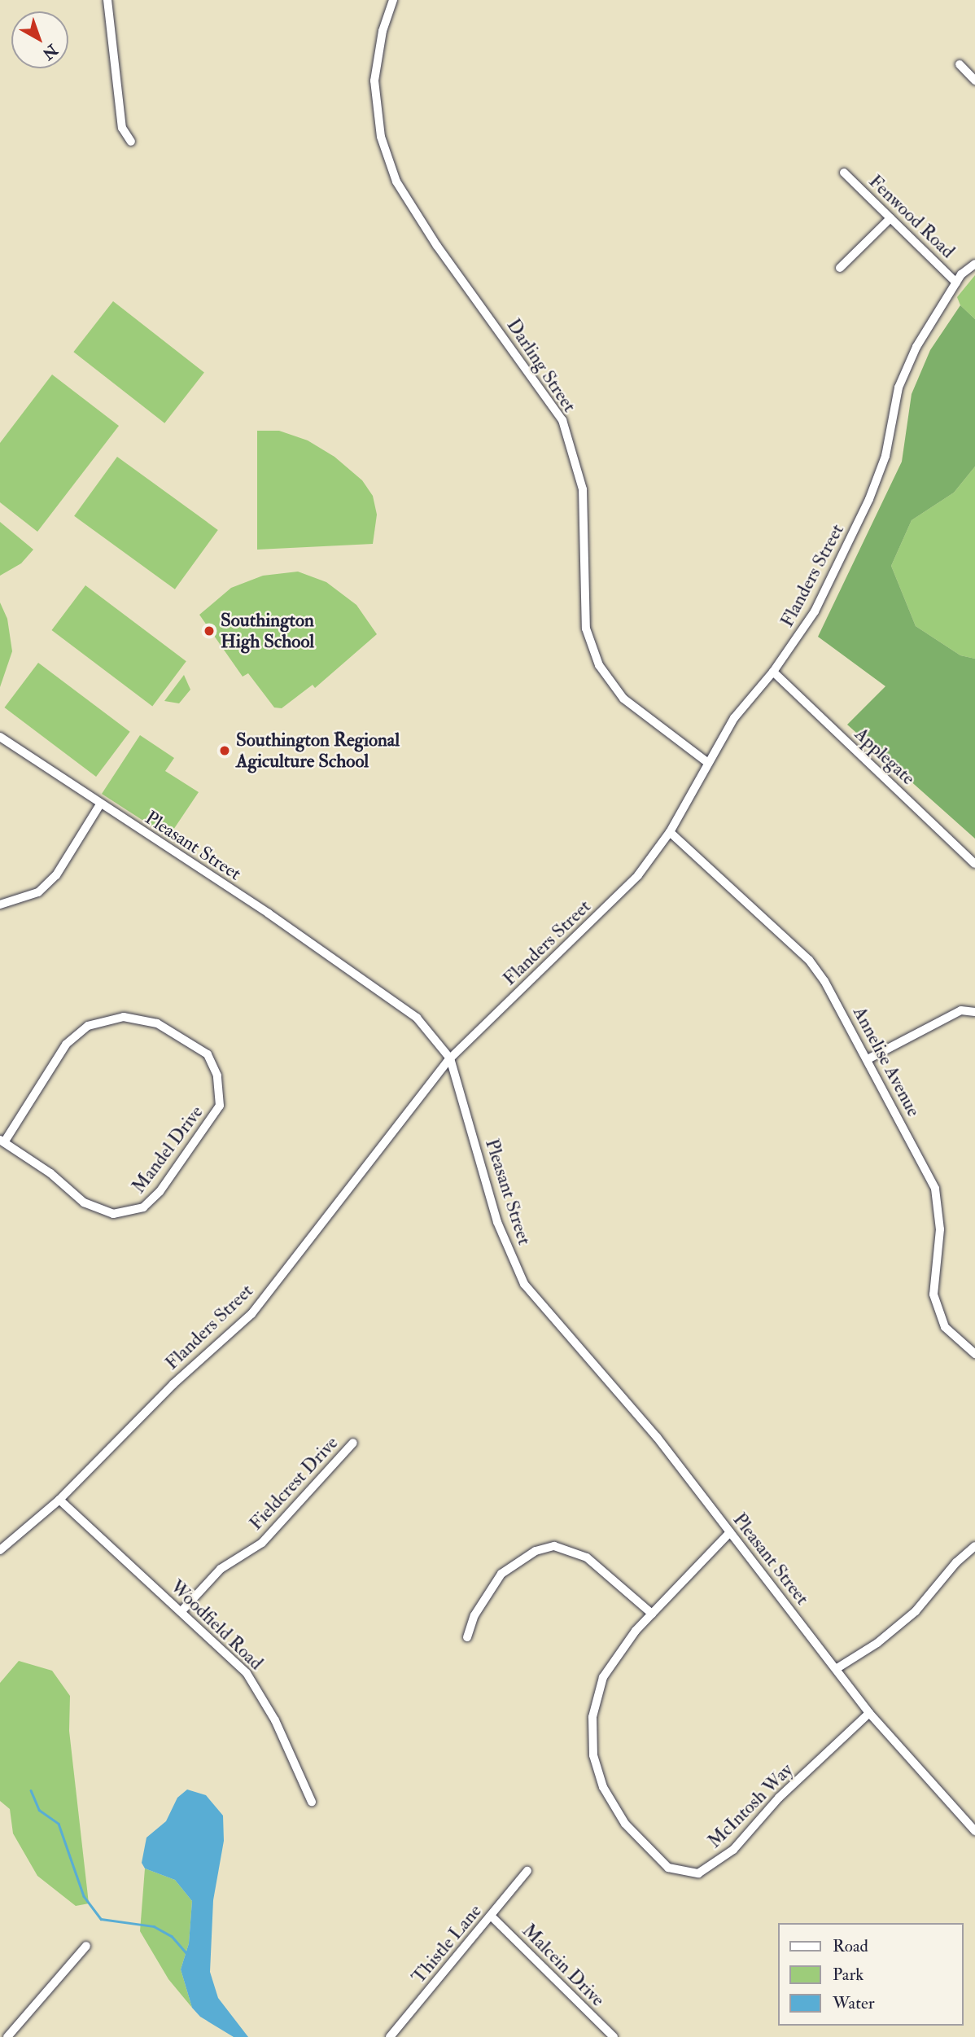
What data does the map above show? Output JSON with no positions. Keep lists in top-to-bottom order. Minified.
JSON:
{"streets":{"street":["Fenwood Road","Darling Street","Flanders Street","Applegate","Pleasant Street","Annelise Avenue","Mandel Drive","Fieldcrest Drive","Woodfield Road","McIntosh Way","Thistle Lane","Malcein Drive"]},"crossings":[["Fenwood Road","Flanders Street"],["Darling Street","Flanders Street"],["Flanders Street","Applegate"],["Flanders Street","Pleasant Street"],["Flanders Street","Annelise Avenue"],["Flanders Street","Woodfield Road"],["Pleasant Street","McIntosh Way"],["Fieldcrest Drive","Woodfield Road"],["Thistle Lane","Malcein Drive"]],"places":["Southington High School","Southington Regional Agiculture School"],"legend":["Road","Park","Water"],"north":"bottom right"}
